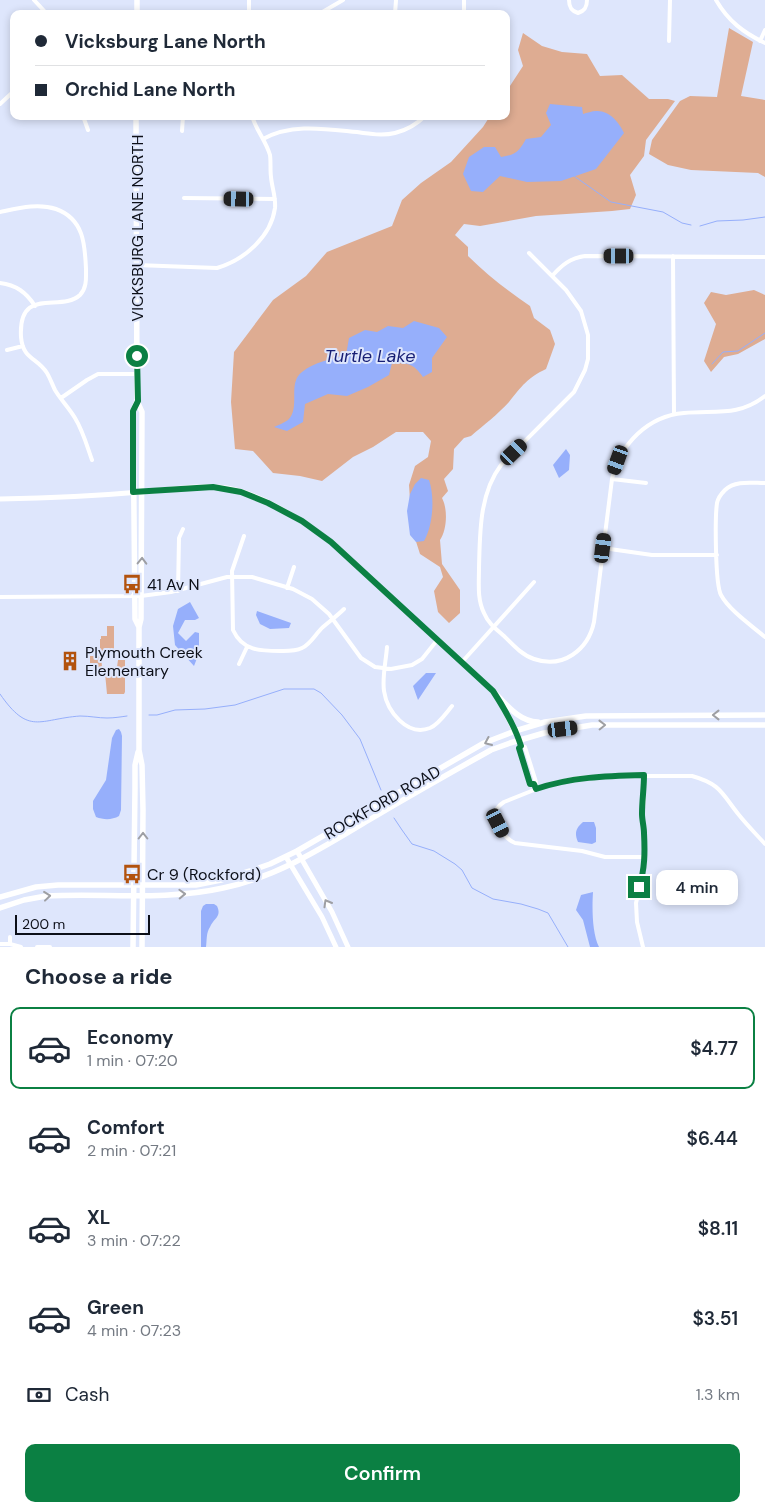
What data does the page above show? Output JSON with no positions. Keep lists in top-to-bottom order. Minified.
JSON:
{"streets":{"main road":["VICKSBURG LANE NORTH","ROCKFORD ROAD"]},"crossings":[["VICKSBURG LANE NORTH","ROCKFORD ROAD"]],"water":["Turtle Lake"],"places":{"bus stop":["41 Av N","Cr 9 (Rockford)"],"building":["Plymouth Creek Elementary"]},"scale_bar":"200 m","page":{"banner":["Vicksburg Lane North","Orchid Lane North"],"bubble":"4 min","scale":"200 m","heading":"Choose a ride","list":[{"name":"Economy","note":"1 min · 07:20","value":"$4.77"},{"name":"Comfort","note":"2 min · 07:21","value":"$6.44"},{"name":"XL","note":"3 min · 07:22","value":"$8.11"},{"name":"Green","note":"4 min · 07:23","value":"$3.51"}],"pay":["Cash","1.3 km"],"buttons":"Confirm"}}
